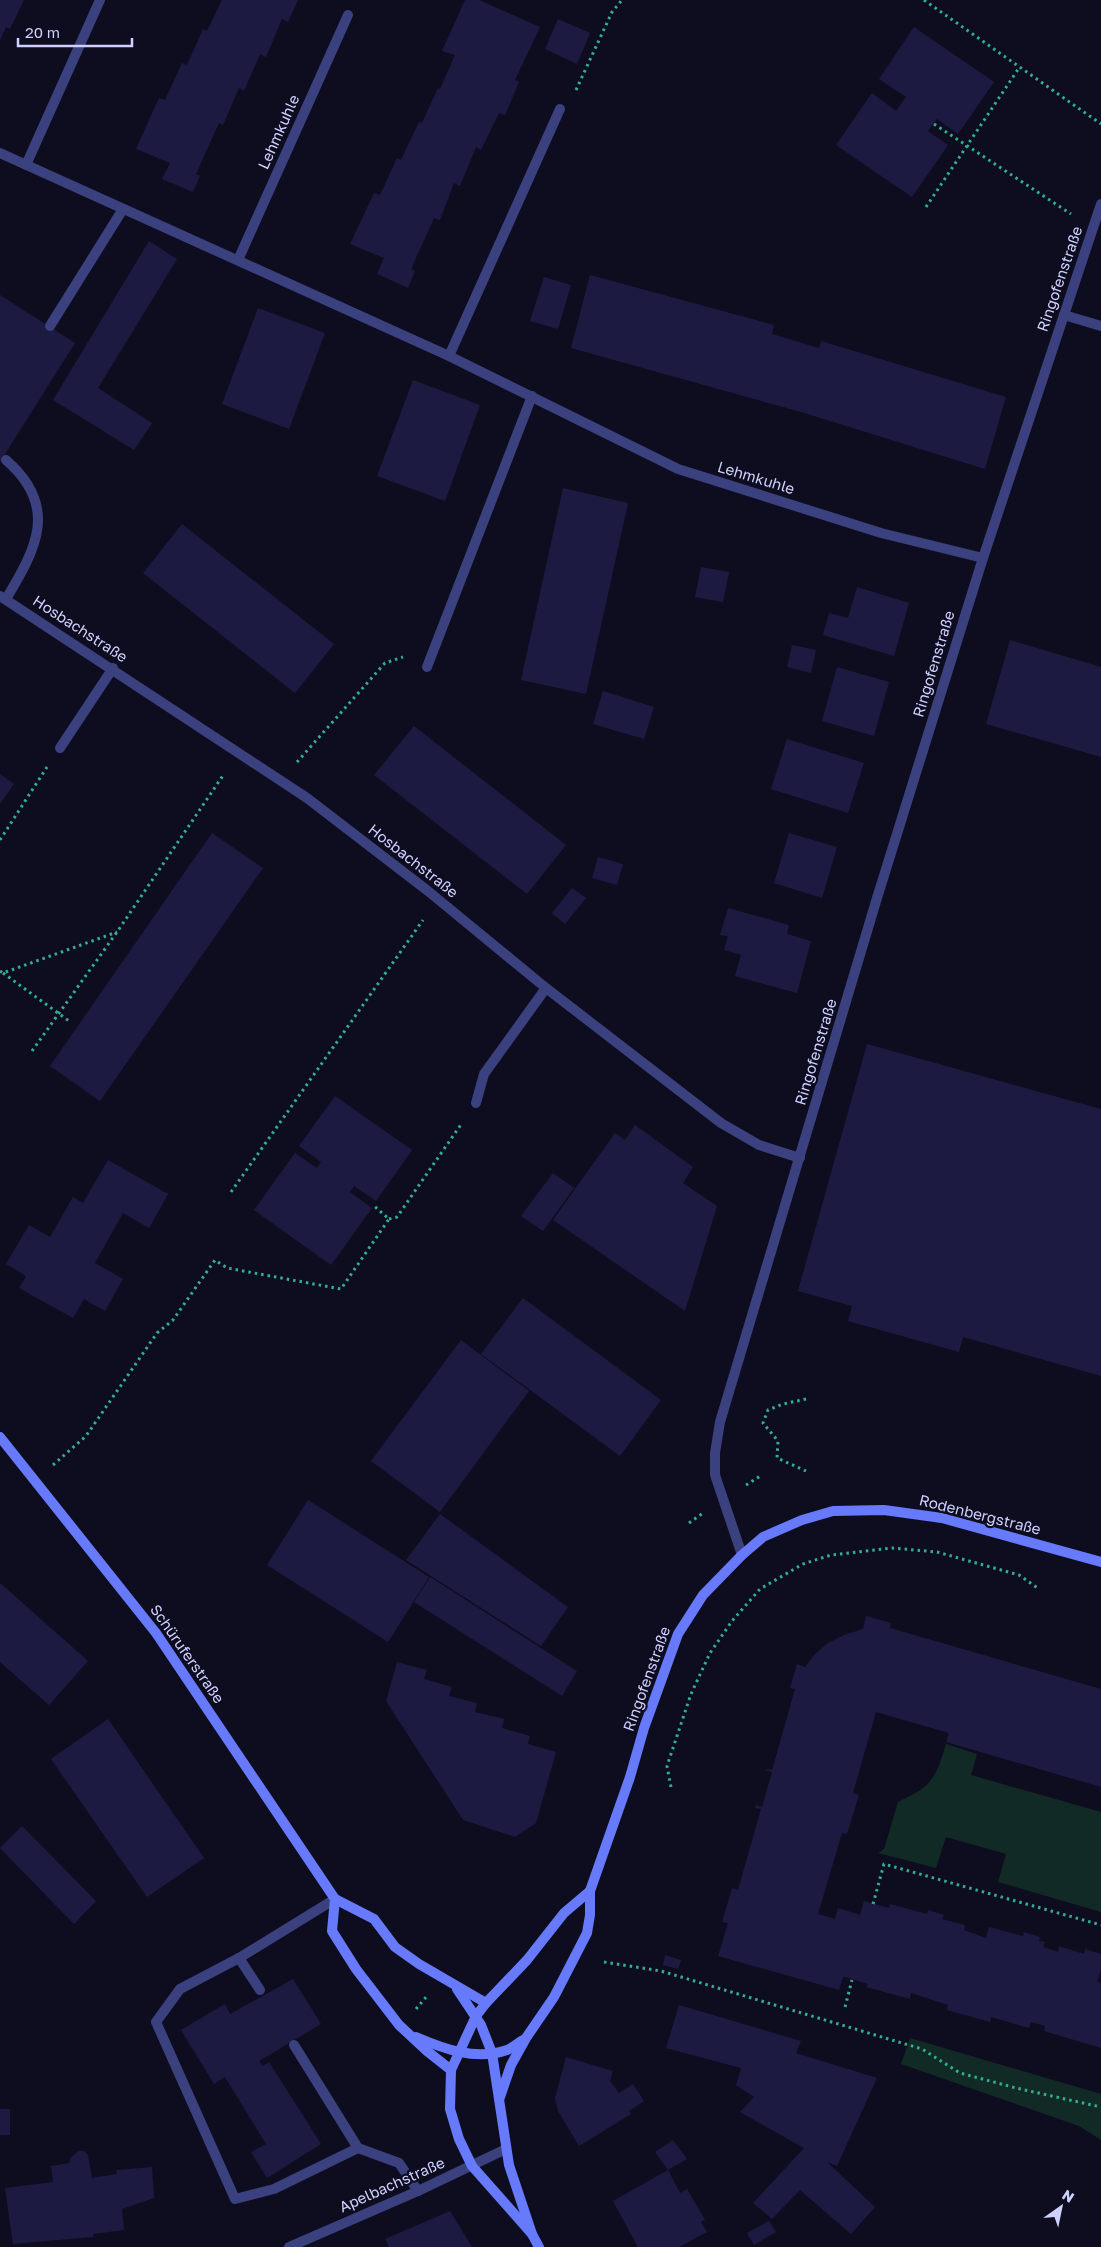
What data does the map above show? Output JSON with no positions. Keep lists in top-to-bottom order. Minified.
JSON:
{"streets":{"main road":["Ringofenstraße","Rodenbergstraße","Schüruferstraße"],"street":["Lehmkuhle","Hosbachstraße","Apelbachstraße"]},"crossings":[["Lehmkuhle","Ringofenstraße"],["Ringofenstraße","Hosbachstraße"],["Ringofenstraße","Rodenbergstraße"],["Ringofenstraße","Schüruferstraße"]],"scale_bar":"20 m","north":"top right"}
